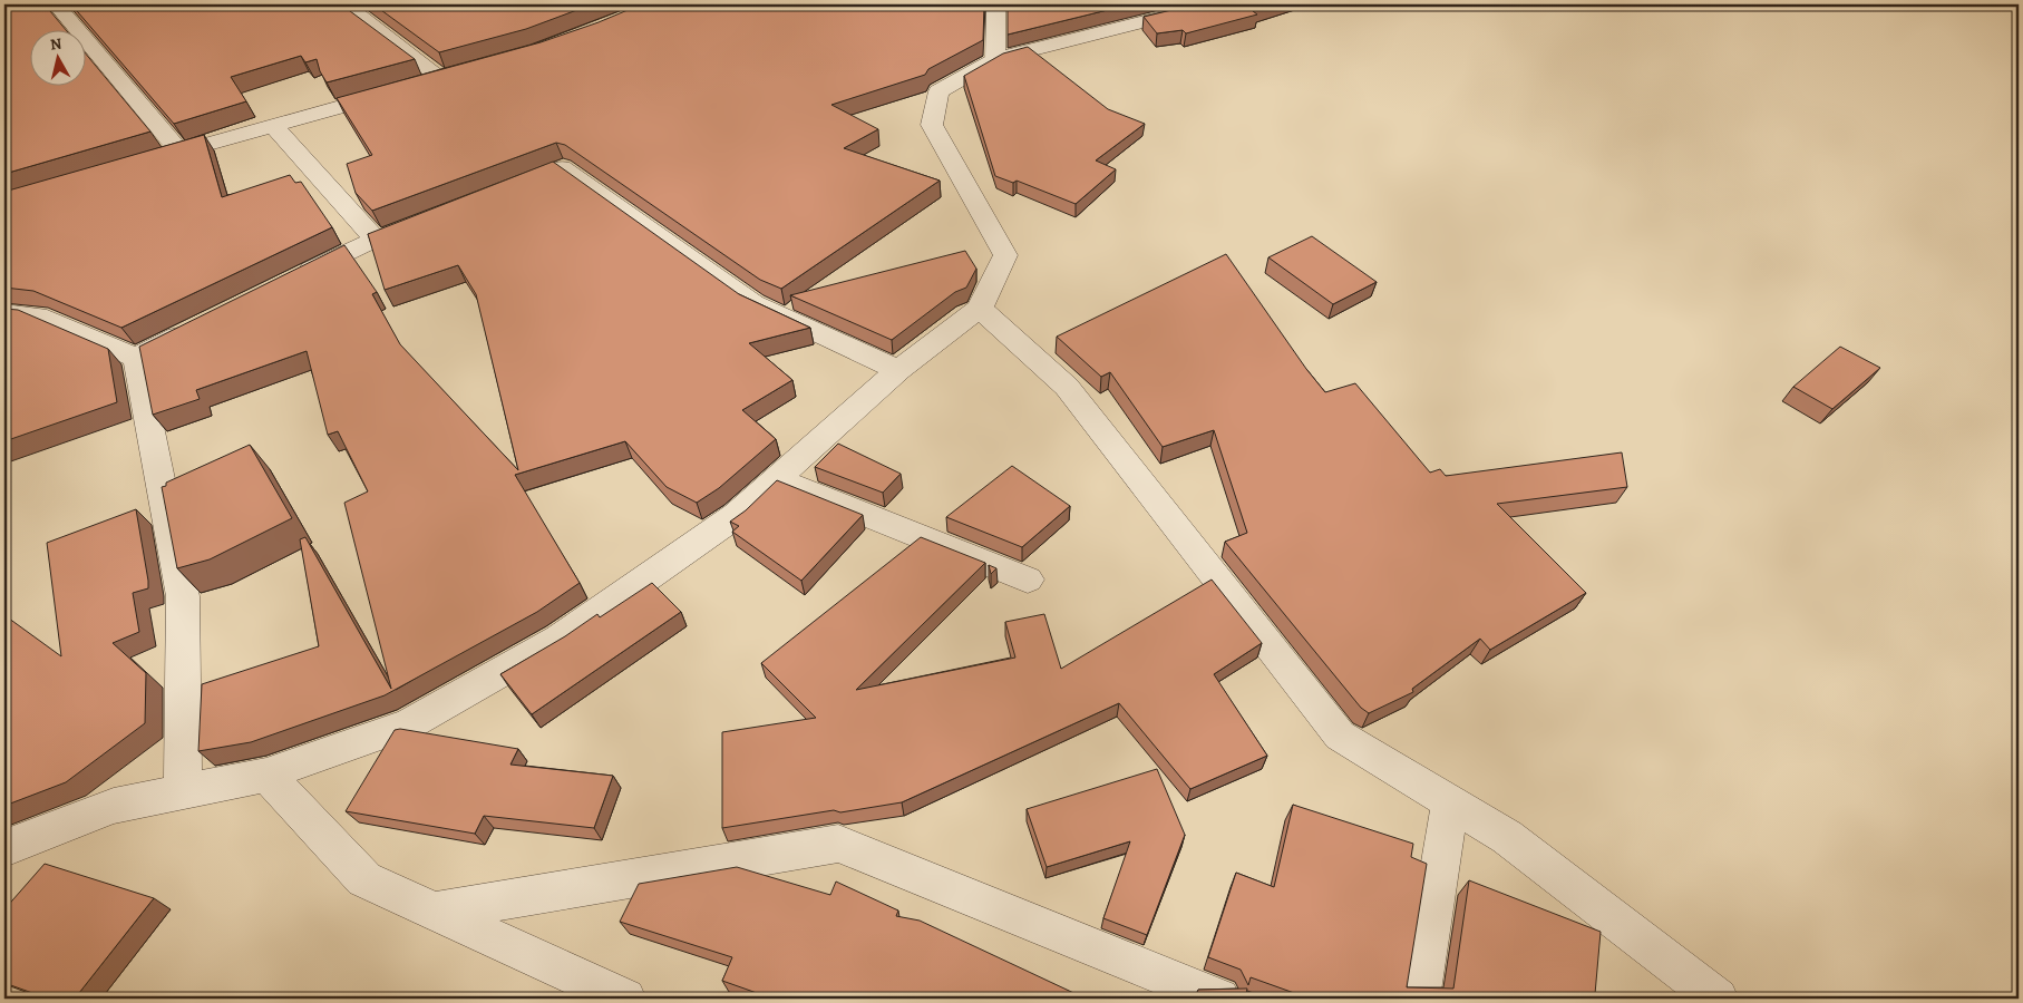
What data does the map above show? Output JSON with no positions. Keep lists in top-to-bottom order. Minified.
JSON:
{"north":"top"}
